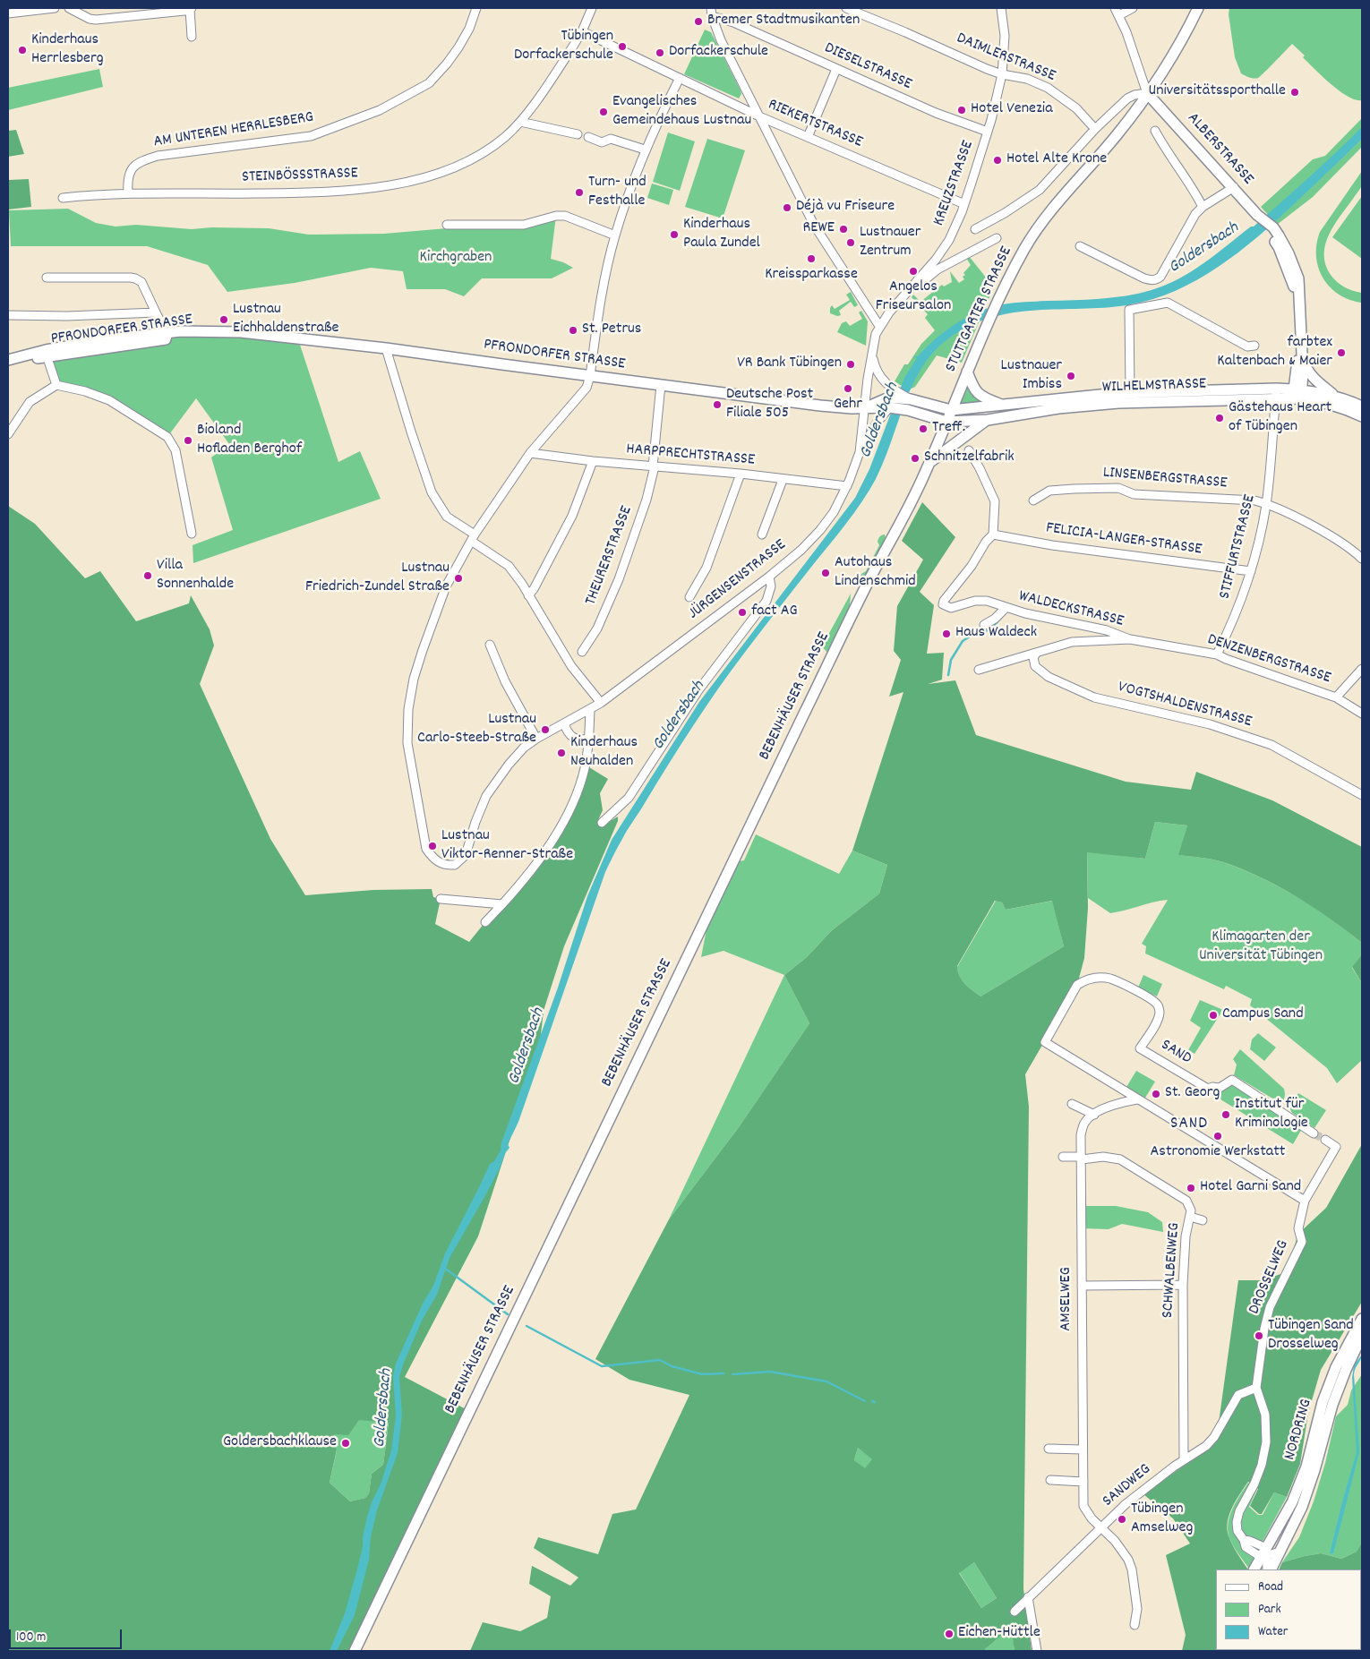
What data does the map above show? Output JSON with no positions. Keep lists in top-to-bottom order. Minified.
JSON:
{"streets":{"main road":["ALBERSTRASSE","STUTTGARTER STRASSE","PFRONDORFER STRASSE","WILHELMSTRASSE","BEBENHÄUSER STRASSE","NORDRING"],"street":["DAIMLERSTRASSE","DIESELSTRASSE","RIEKERTSTRASSE","AM UNTEREN HERRLESBERG","STEINBÖSSSTRASSE","KREUZSTRASSE","HARPPRECHTSTRASSE","LINSENBERGSTRASSE","FELICIA-LANGER-STRASSE","STIFFURTSTRASSE","THEURERSTRASSE","JÜRGENSENSTRASSE","WALDECKSTRASSE","DENZENBERGSTRASSE","VOGTSHALDENSTRASSE","SAND","SCHWALBENWEG","DROSSELWEG","AMSELWEG","SANDWEG"]},"crossings":[["DAIMLERSTRASSE","KREUZSTRASSE"],["DIESELSTRASSE","KREUZSTRASSE"],["RIEKERTSTRASSE","STEINBÖSSSTRASSE"],["RIEKERTSTRASSE","KREUZSTRASSE"],["RIEKERTSTRASSE","JÜRGENSENSTRASSE"],["AM UNTEREN HERRLESBERG","STEINBÖSSSTRASSE"],["ALBERSTRASSE","STUTTGARTER STRASSE"],["ALBERSTRASSE","WILHELMSTRASSE"],["KREUZSTRASSE","PFRONDORFER STRASSE"],["KREUZSTRASSE","JÜRGENSENSTRASSE"],["STUTTGARTER STRASSE","PFRONDORFER STRASSE"],["STUTTGARTER STRASSE","WILHELMSTRASSE"],["STUTTGARTER STRASSE","BEBENHÄUSER STRASSE"],["PFRONDORFER STRASSE","WILHELMSTRASSE"],["PFRONDORFER STRASSE","THEURERSTRASSE"],["PFRONDORFER STRASSE","JÜRGENSENSTRASSE"],["PFRONDORFER STRASSE","BEBENHÄUSER STRASSE"],["WILHELMSTRASSE","STIFFURTSTRASSE"],["WILHELMSTRASSE","BEBENHÄUSER STRASSE"],["HARPPRECHTSTRASSE","THEURERSTRASSE"],["HARPPRECHTSTRASSE","JÜRGENSENSTRASSE"],["LINSENBERGSTRASSE","STIFFURTSTRASSE"],["FELICIA-LANGER-STRASSE","STIFFURTSTRASSE"],["FELICIA-LANGER-STRASSE","WALDECKSTRASSE"],["STIFFURTSTRASSE","DENZENBERGSTRASSE"],["WALDECKSTRASSE","DENZENBERGSTRASSE"],["DENZENBERGSTRASSE","VOGTSHALDENSTRASSE"],["SAND","AMSELWEG"],["SCHWALBENWEG","AMSELWEG"],["SCHWALBENWEG","SANDWEG"],["DROSSELWEG","NORDRING"],["DROSSELWEG","SANDWEG"],["AMSELWEG","SANDWEG"]],"districts":["SAND"],"water":["Goldersbach"],"parks":["Kirchgraben","Klimagarten der Universität Tübingen"],"places":["Bremer Stadtmusikanten","Tübingen Dorfackerschule","Kinderhaus Herrlesberg","Dorfackerschule","Universitätssporthalle","Hotel Venezia","Evangelisches Gemeindehaus Lustnau","Hotel Alte Krone","Turn- und Festhalle","Déjà vu Friseure","REWE","Kinderhaus Paula Zundel","Lustnauer Zentrum","Kreissparkasse","Angelos Friseursalon","Lustnau Eichhaldenstraße","St. Petrus","farbtex Kaltenbach & Maier","VR Bank Tübingen","Lustnauer Imbiss","Gehr","Deutsche Post Filiale 505","Gästehaus Heart of Tübingen","Treff.","Bioland Hofladen Berghof","Schnitzelfabrik","Autohaus Lindenschmid","Villa Sonnenhalde","Lustnau Friedrich-Zundel Straße","fact AG","Haus Waldeck","Lustnau Carlo-Steeb-Straße","Kinderhaus Neuhalden","Lustnau Viktor-Renner-Straße","Campus Sand","St. Georg","Institut für Kriminologie","Astronomie Werkstatt","Hotel Garni Sand","Tübingen Sand Drosselweg","Goldersbachklause","Tübingen Amselweg","Eichen-Hüttle"],"legend":["Road","Park","Water"],"scale_bar":"100 m"}
